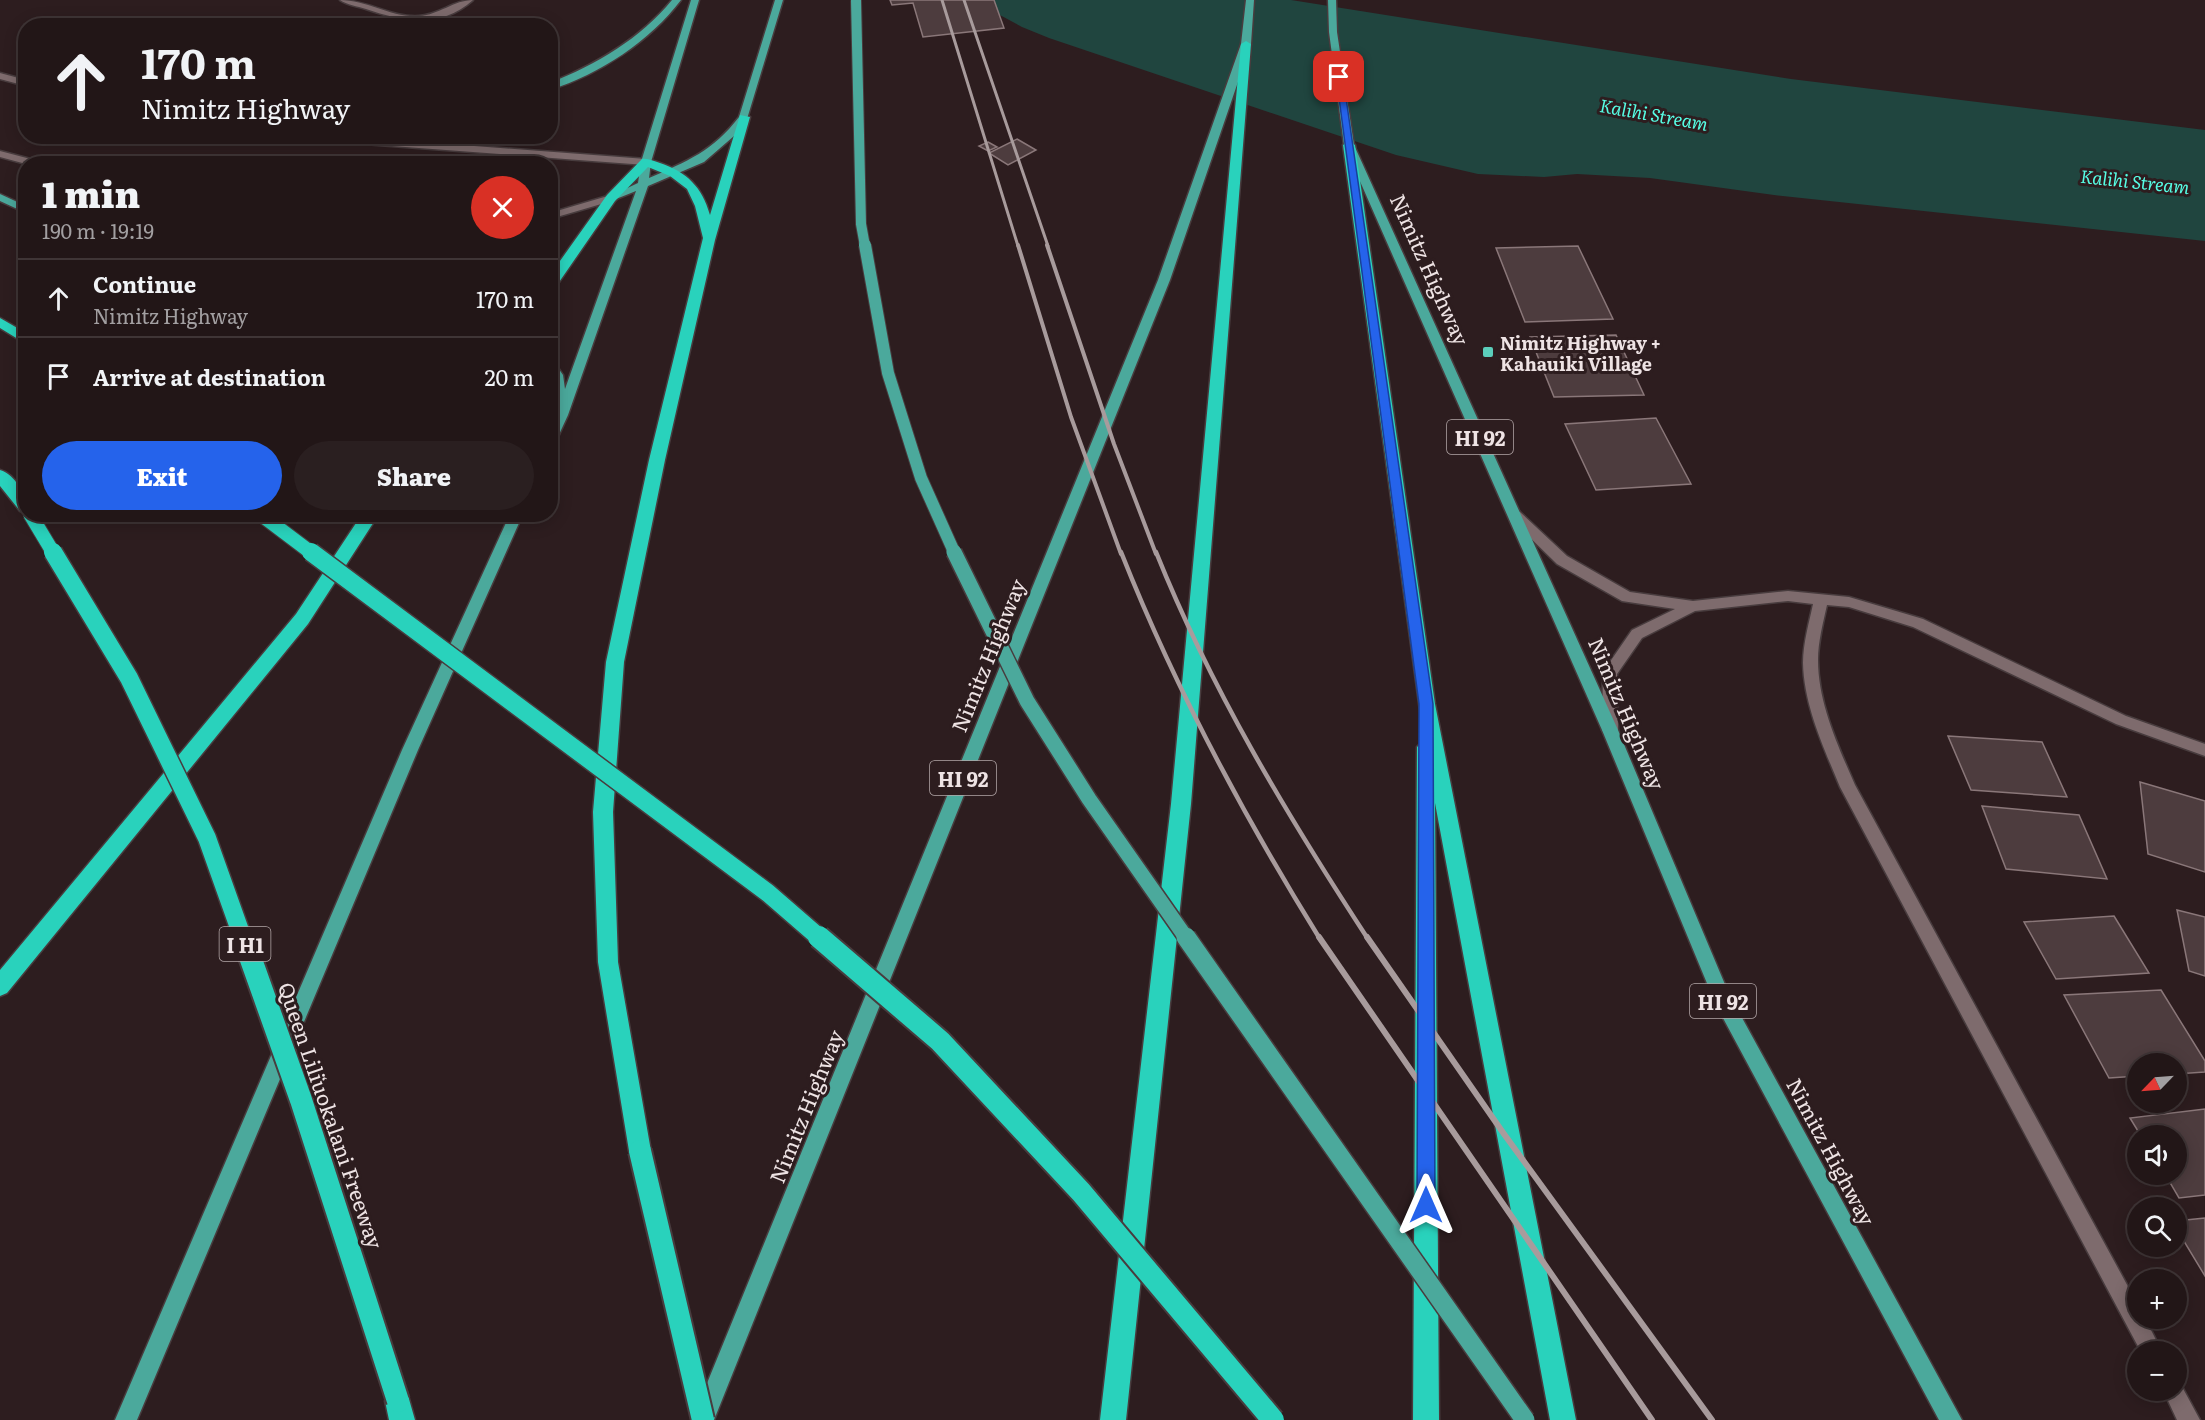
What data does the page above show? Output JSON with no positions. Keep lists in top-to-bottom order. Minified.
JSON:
{"streets":{"highway":["I H1","Queen Liliʻuokalani Freeway"],"main road":["Nimitz Highway","HI 92"]},"water":["Kalihi Stream"],"places":{"transit":["Nimitz Highway + Kahauiki Village"]},"north":"bottom left","page":{"turn":["170 m","Nimitz Highway"],"heading":["1 min","190 m · 19:19"],"list":[{"name":"Continue","note":"Nimitz Highway","value":"170 m"},{"name":"Arrive at destination","value":"20 m"}],"buttons":["Exit","Share"],"map_buttons":["+","−"]}}
